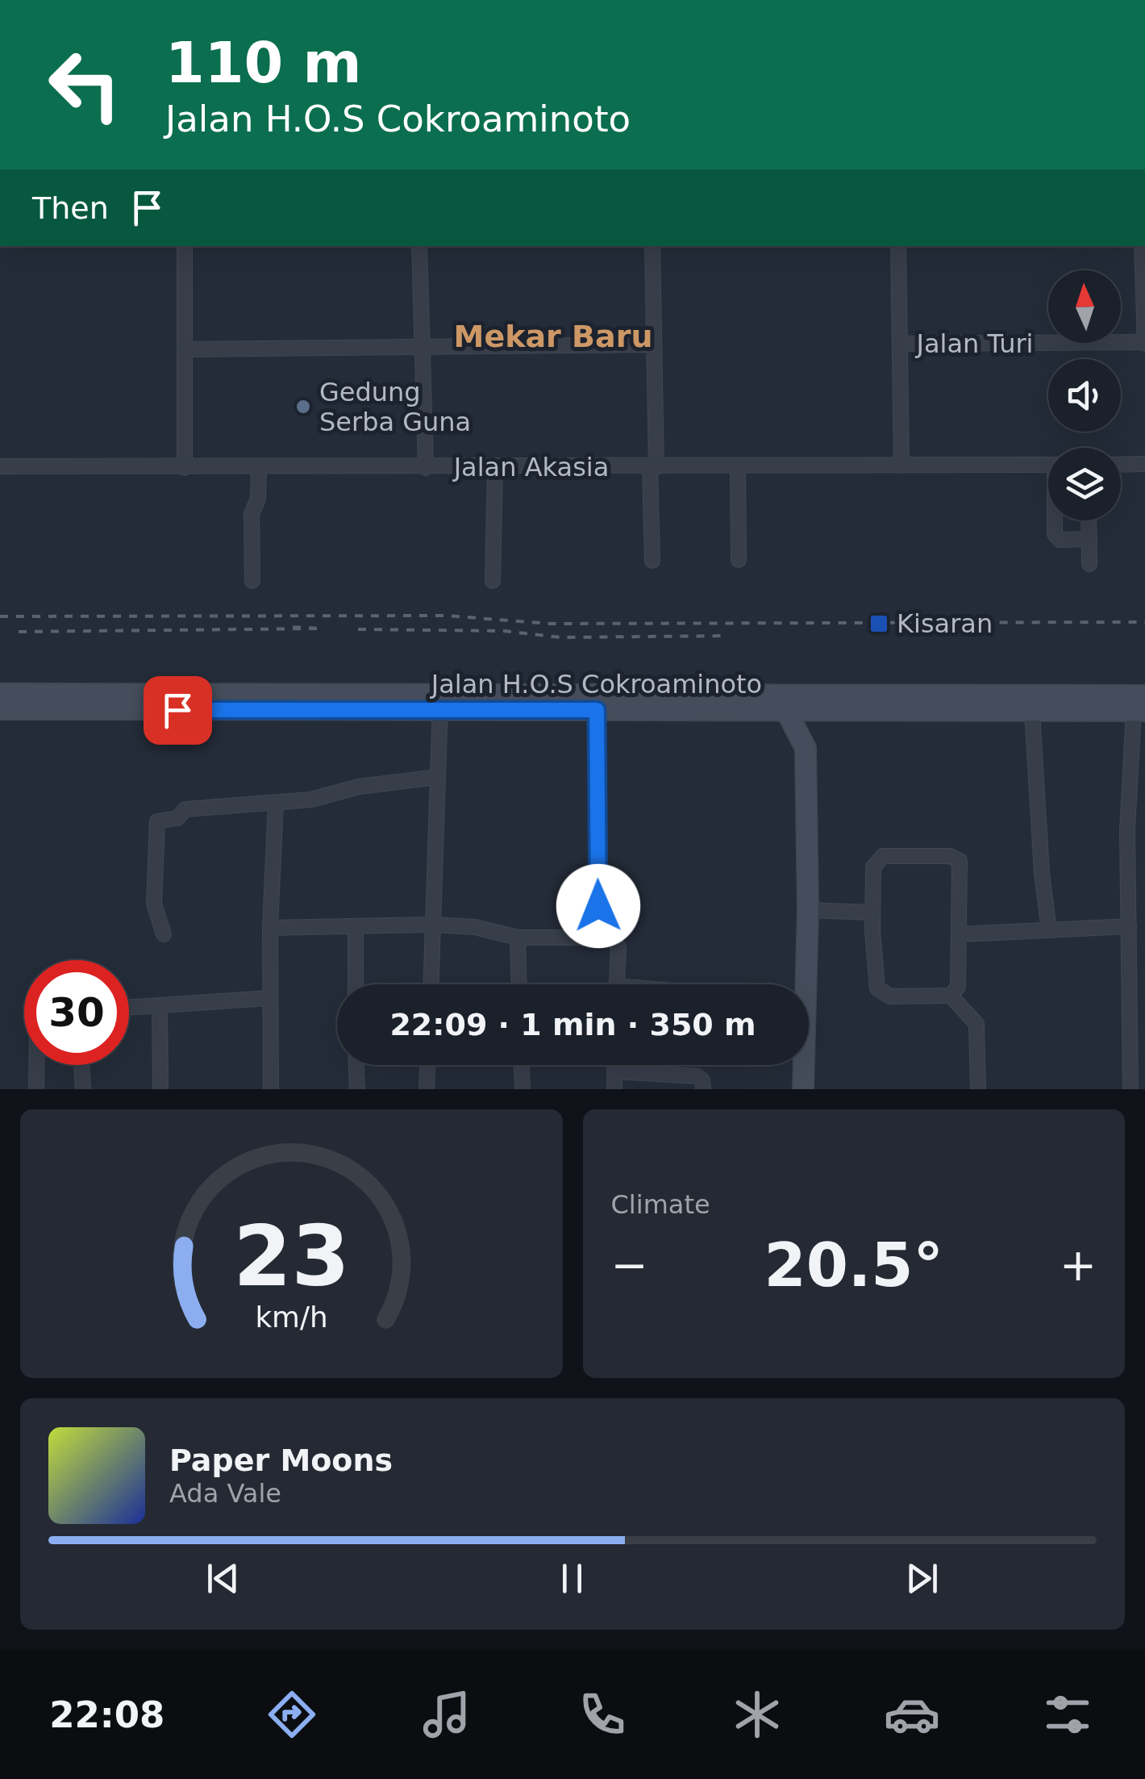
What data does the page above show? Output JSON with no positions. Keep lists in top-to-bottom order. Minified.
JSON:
{"streets":{"main road":["Jalan H.O.S Cokroaminoto"],"street":["Jalan Turi","Jalan Akasia"]},"districts":["Mekar Baru"],"places":{"other":["Gedung Serba Guna"],"transit":["Kisaran"]},"north":"top","page":{"turn":["110 m","Jalan H.O.S Cokroaminoto"],"then":"Then","limit":"30","trip":"22:09 · 1 min · 350 m","tile":"Climate","heat":["−","20.5°","+"],"song":["Paper Moons","Ada Vale"],"tabs":"22:08","gauge":["23","km/h"]}}
